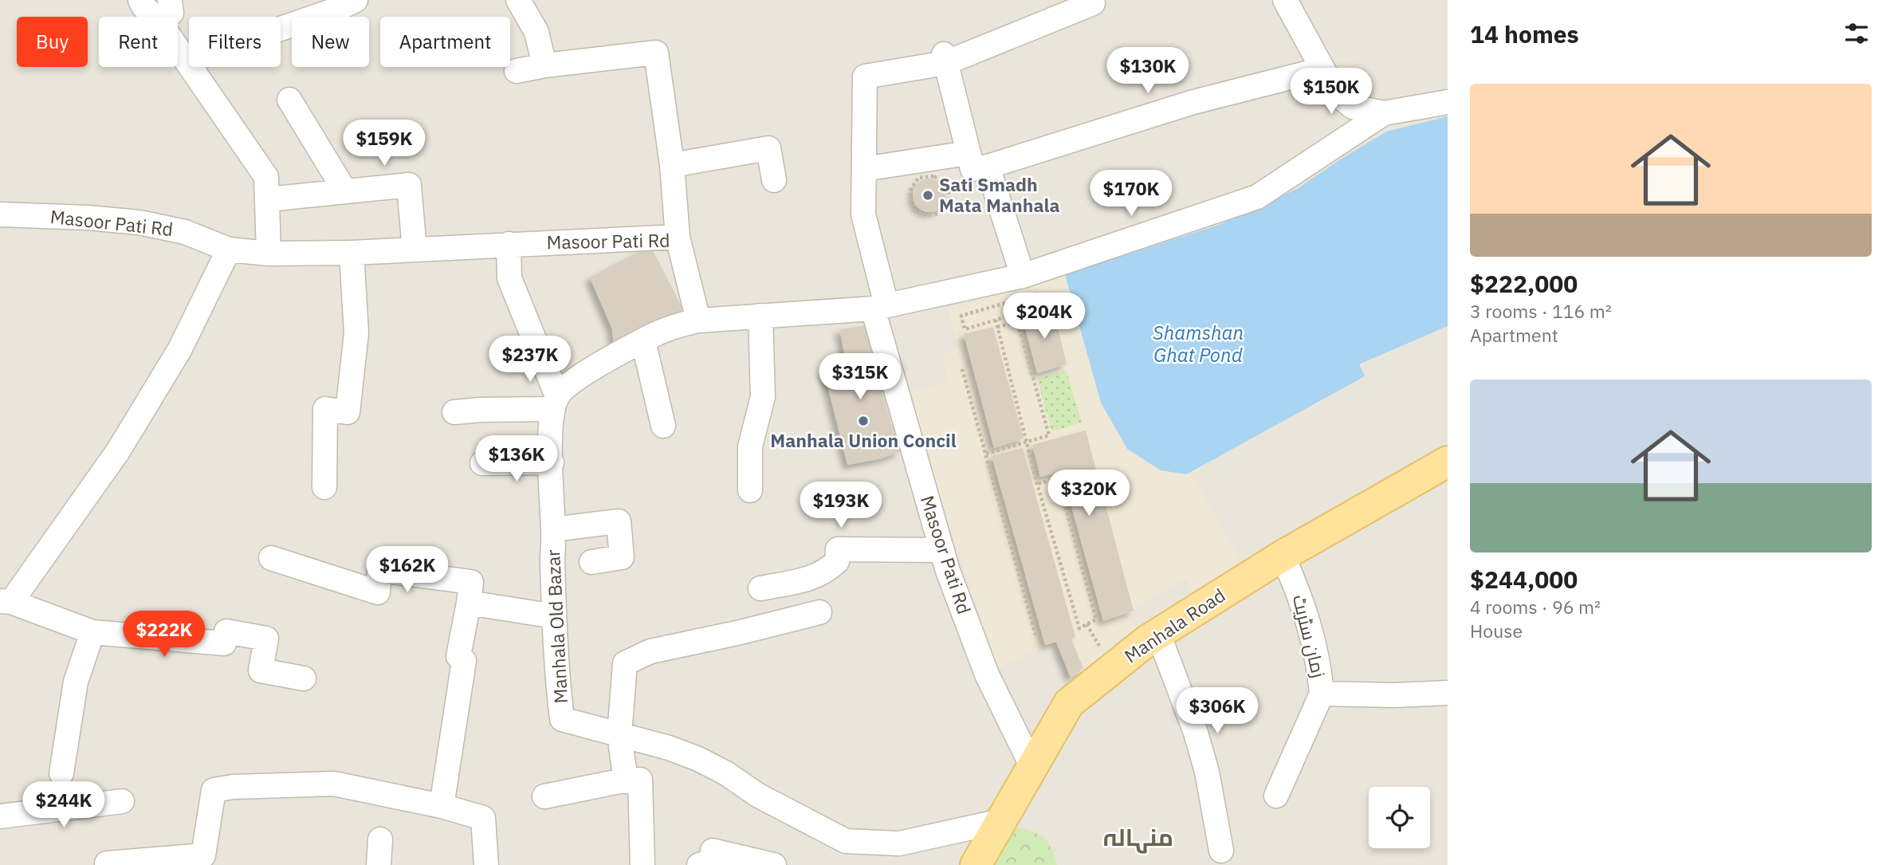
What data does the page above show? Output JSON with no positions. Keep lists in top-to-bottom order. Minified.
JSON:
{"streets":{"main road":["Manhala Road"],"street":["Masoor Pati Rd","Manhala Old Bazar","زمان سٹریٹ"]},"crossings":[["Masoor Pati Rd","Manhala Road"],["Manhala Road","Manhala Old Bazar"],["Manhala Road","زمان سٹریٹ"]],"districts":["منہالہ"],"water":["Shamshan Ghat Pond"],"places":["Sati Smadh Mata Manhala","Manhala Union Concil"],"page":{"heading":"14 homes","chip":["Buy","Rent","Filters","New","Apartment"],"price":["$130K","$150K","$159K","$170K","$204K","$237K","$315K","$136K","$320K","$193K","$162K","$222K","$306K","$244K"],"list":[{"name":"$222,000","note":"3 rooms · 116 m² · Apartment"},{"name":"$244,000","note":"4 rooms · 96 m² · House"}]}}
